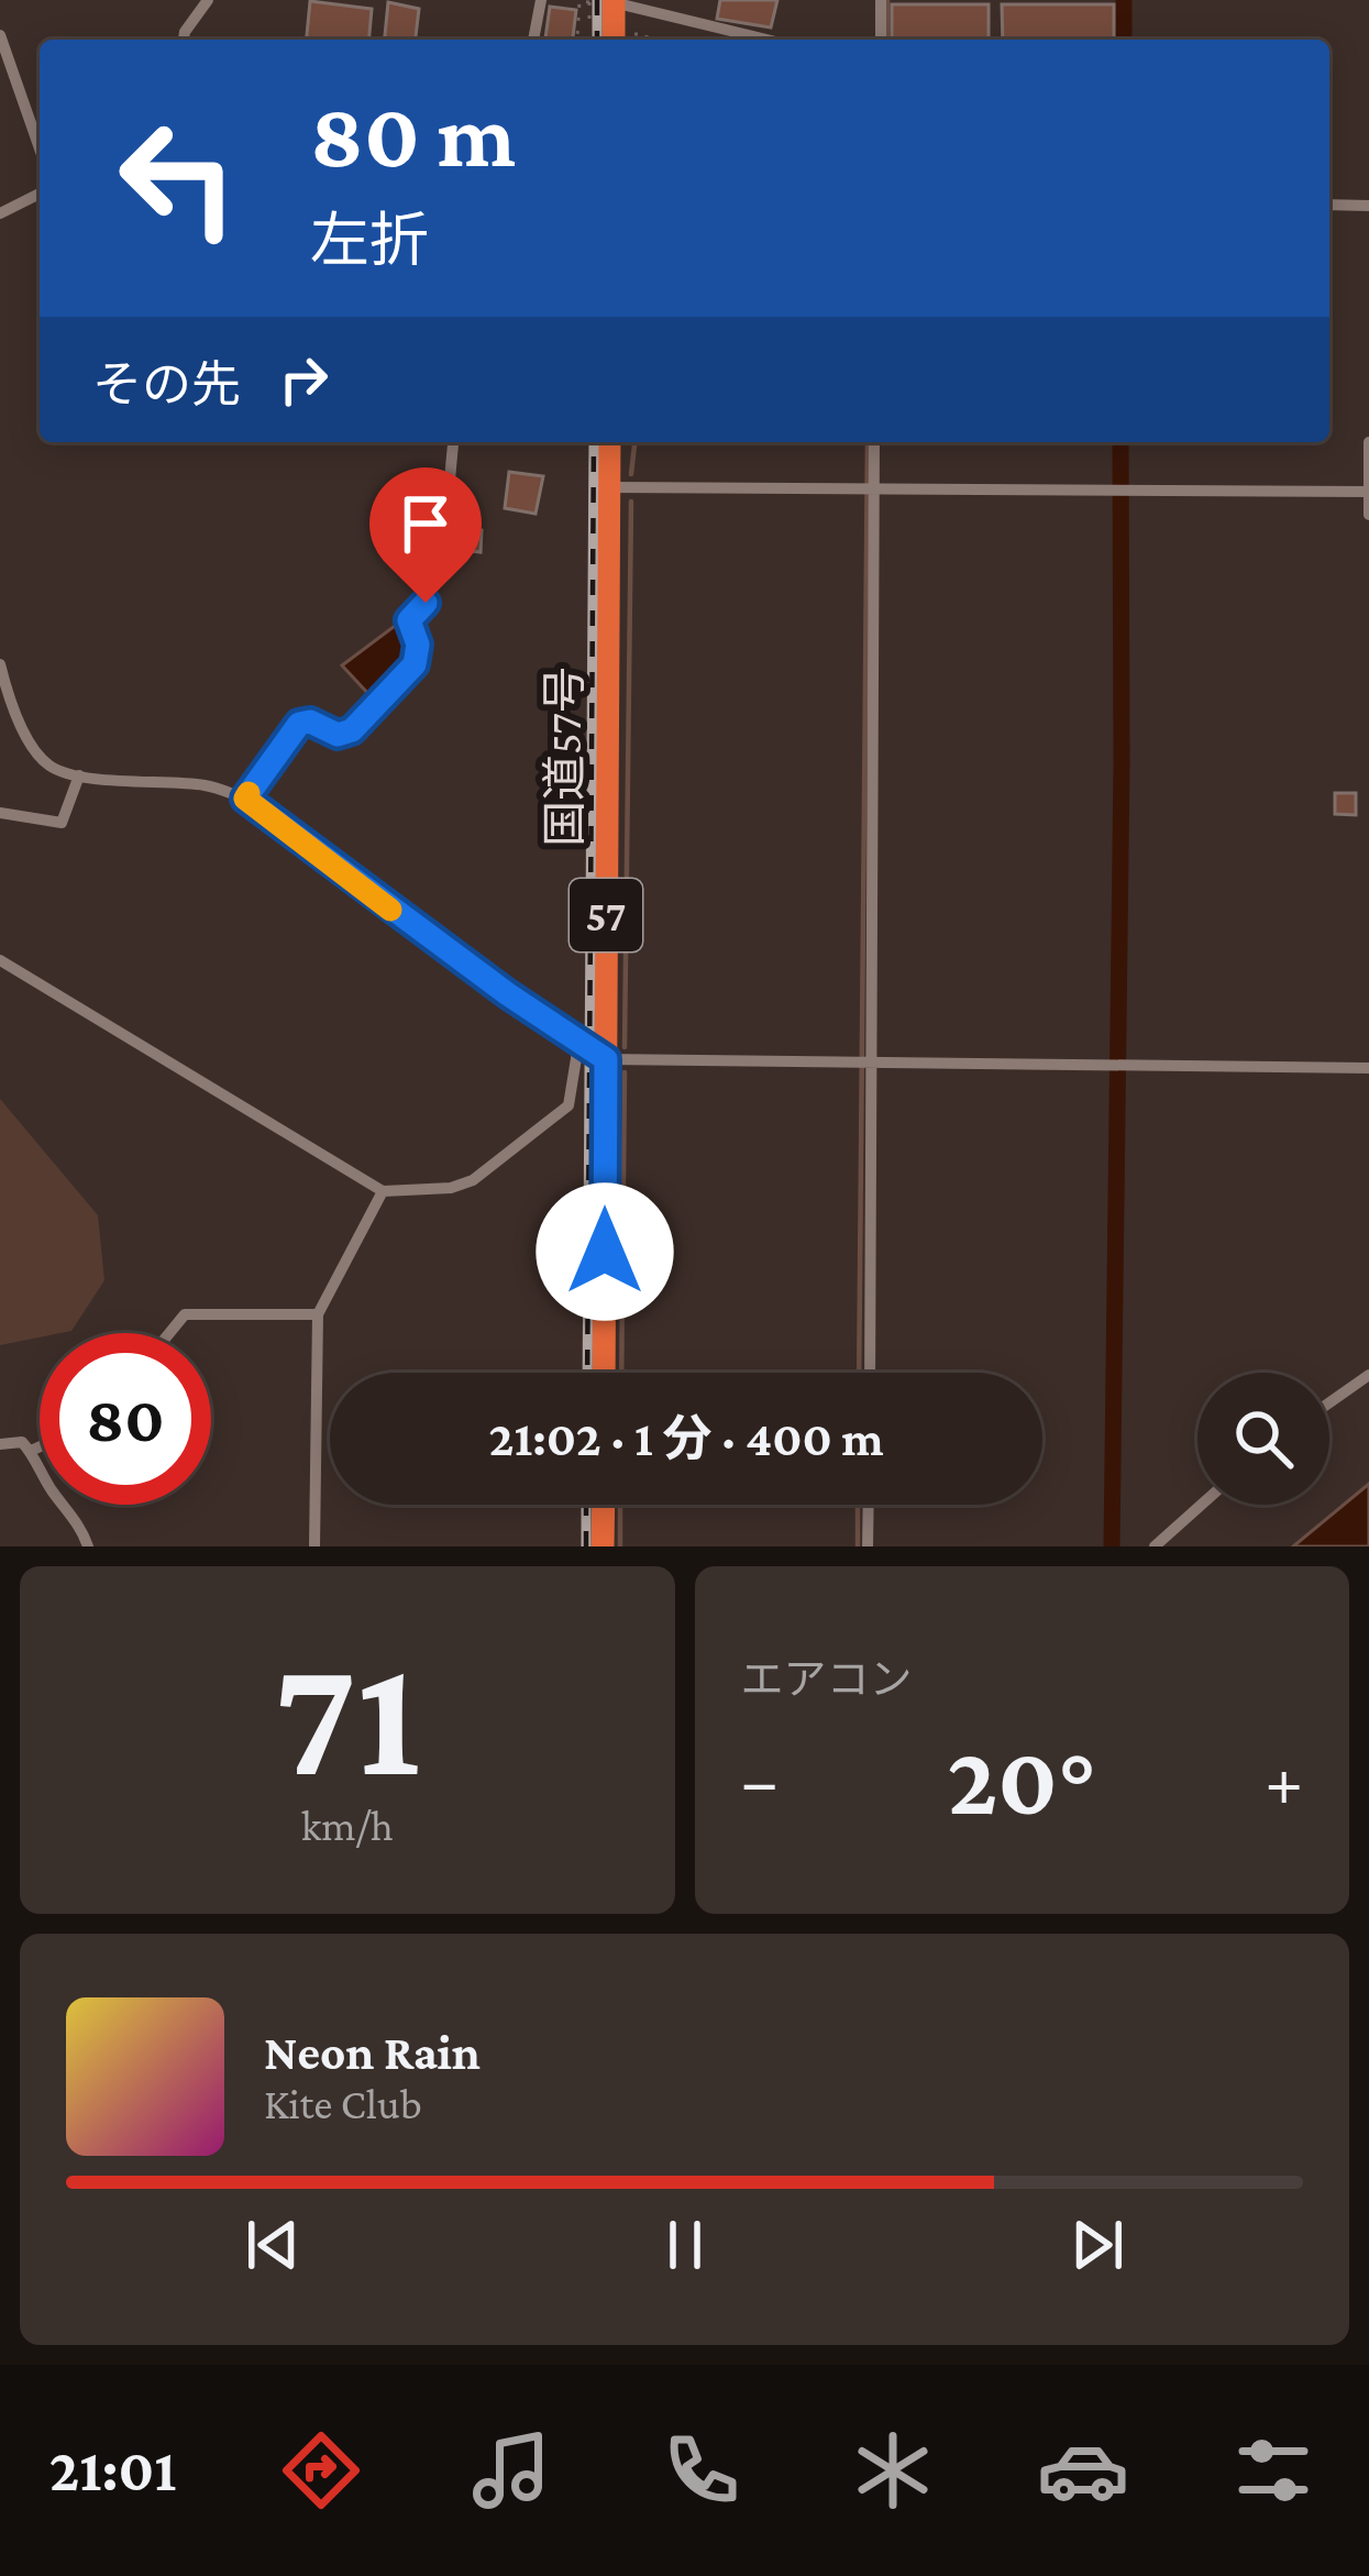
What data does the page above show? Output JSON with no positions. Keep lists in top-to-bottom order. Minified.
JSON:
{"streets":{"highway":["国道57号","57"]},"page":{"turn":["80 m","左折"],"then":"その先","limit":"80","trip":"21:02 · 1 分 · 400 m","tile":[["71","km/h"],"エアコン"],"heat":["−","20°","+"],"song":["Neon Rain","Kite Club"],"tabs":"21:01"}}
